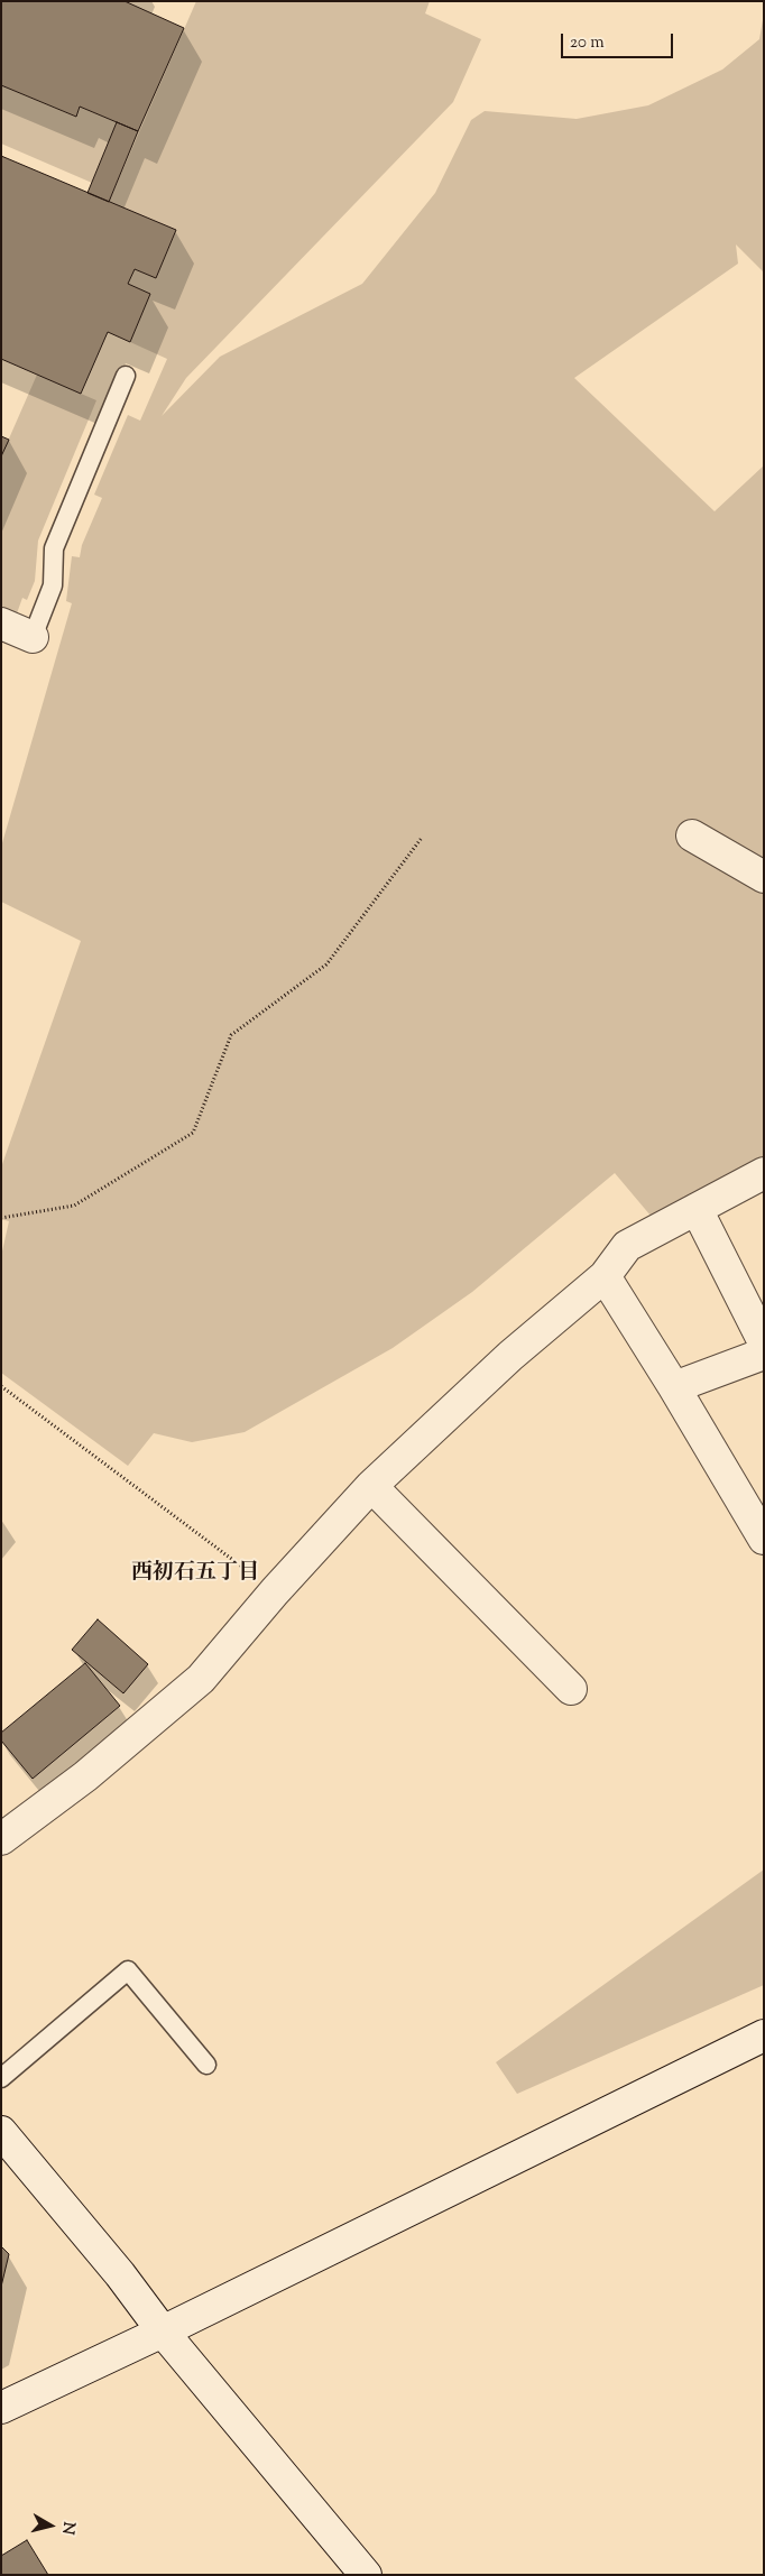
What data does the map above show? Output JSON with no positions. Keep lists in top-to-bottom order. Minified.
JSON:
{"districts":["西初石五丁目"],"scale_bar":"20 m","north":"right"}
